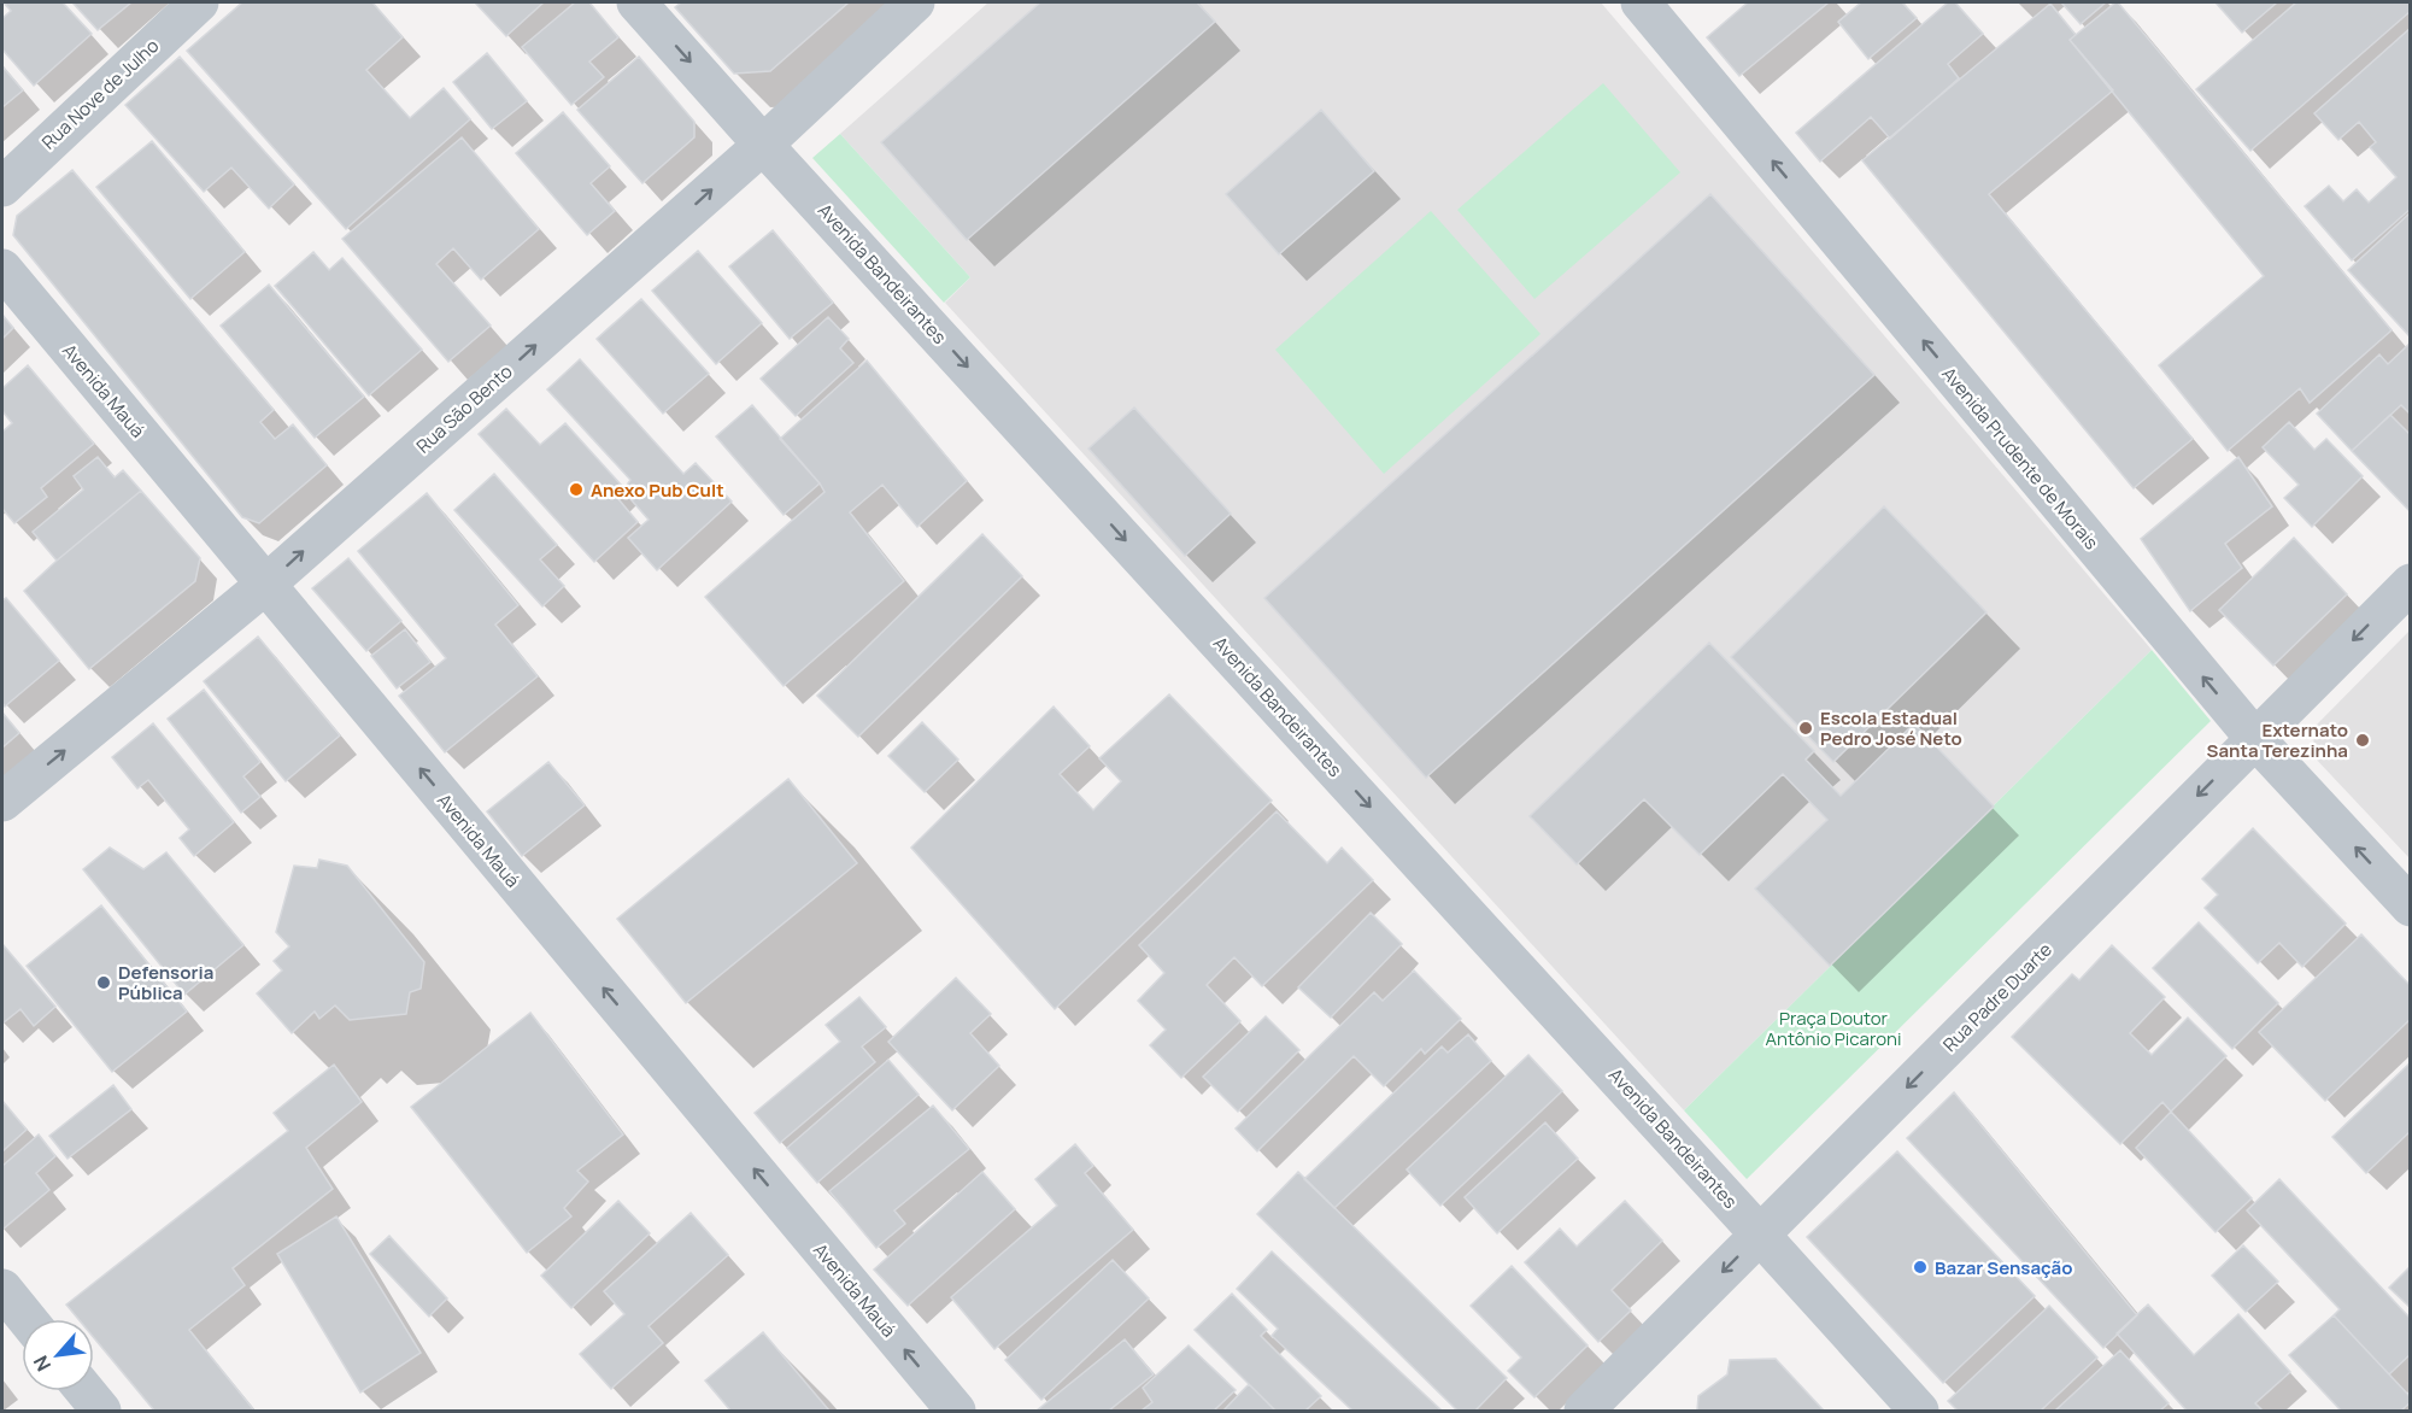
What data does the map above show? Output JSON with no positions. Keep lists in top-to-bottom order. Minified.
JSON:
{"streets":{"street":["Rua Nove de Julho","Avenida Bandeirantes","Avenida Mauá","Rua São Bento","Avenida Prudente de Morais","Rua Padre Duarte"]},"crossings":[["Avenida Bandeirantes","Rua São Bento"],["Avenida Bandeirantes","Rua Padre Duarte"],["Avenida Mauá","Rua São Bento"],["Avenida Prudente de Morais","Rua Padre Duarte"]],"one_way":["Avenida Bandeirantes","Avenida Mauá","Rua São Bento","Avenida Prudente de Morais","Rua Padre Duarte"],"parks":["Praça Doutor Antônio Picaroni"],"places":["Anexo Pub Cult","Escola Estadual Pedro José Neto","Externato Santa Terezinha","Defensoria Pública","Bazar Sensação"],"north":"bottom left"}
